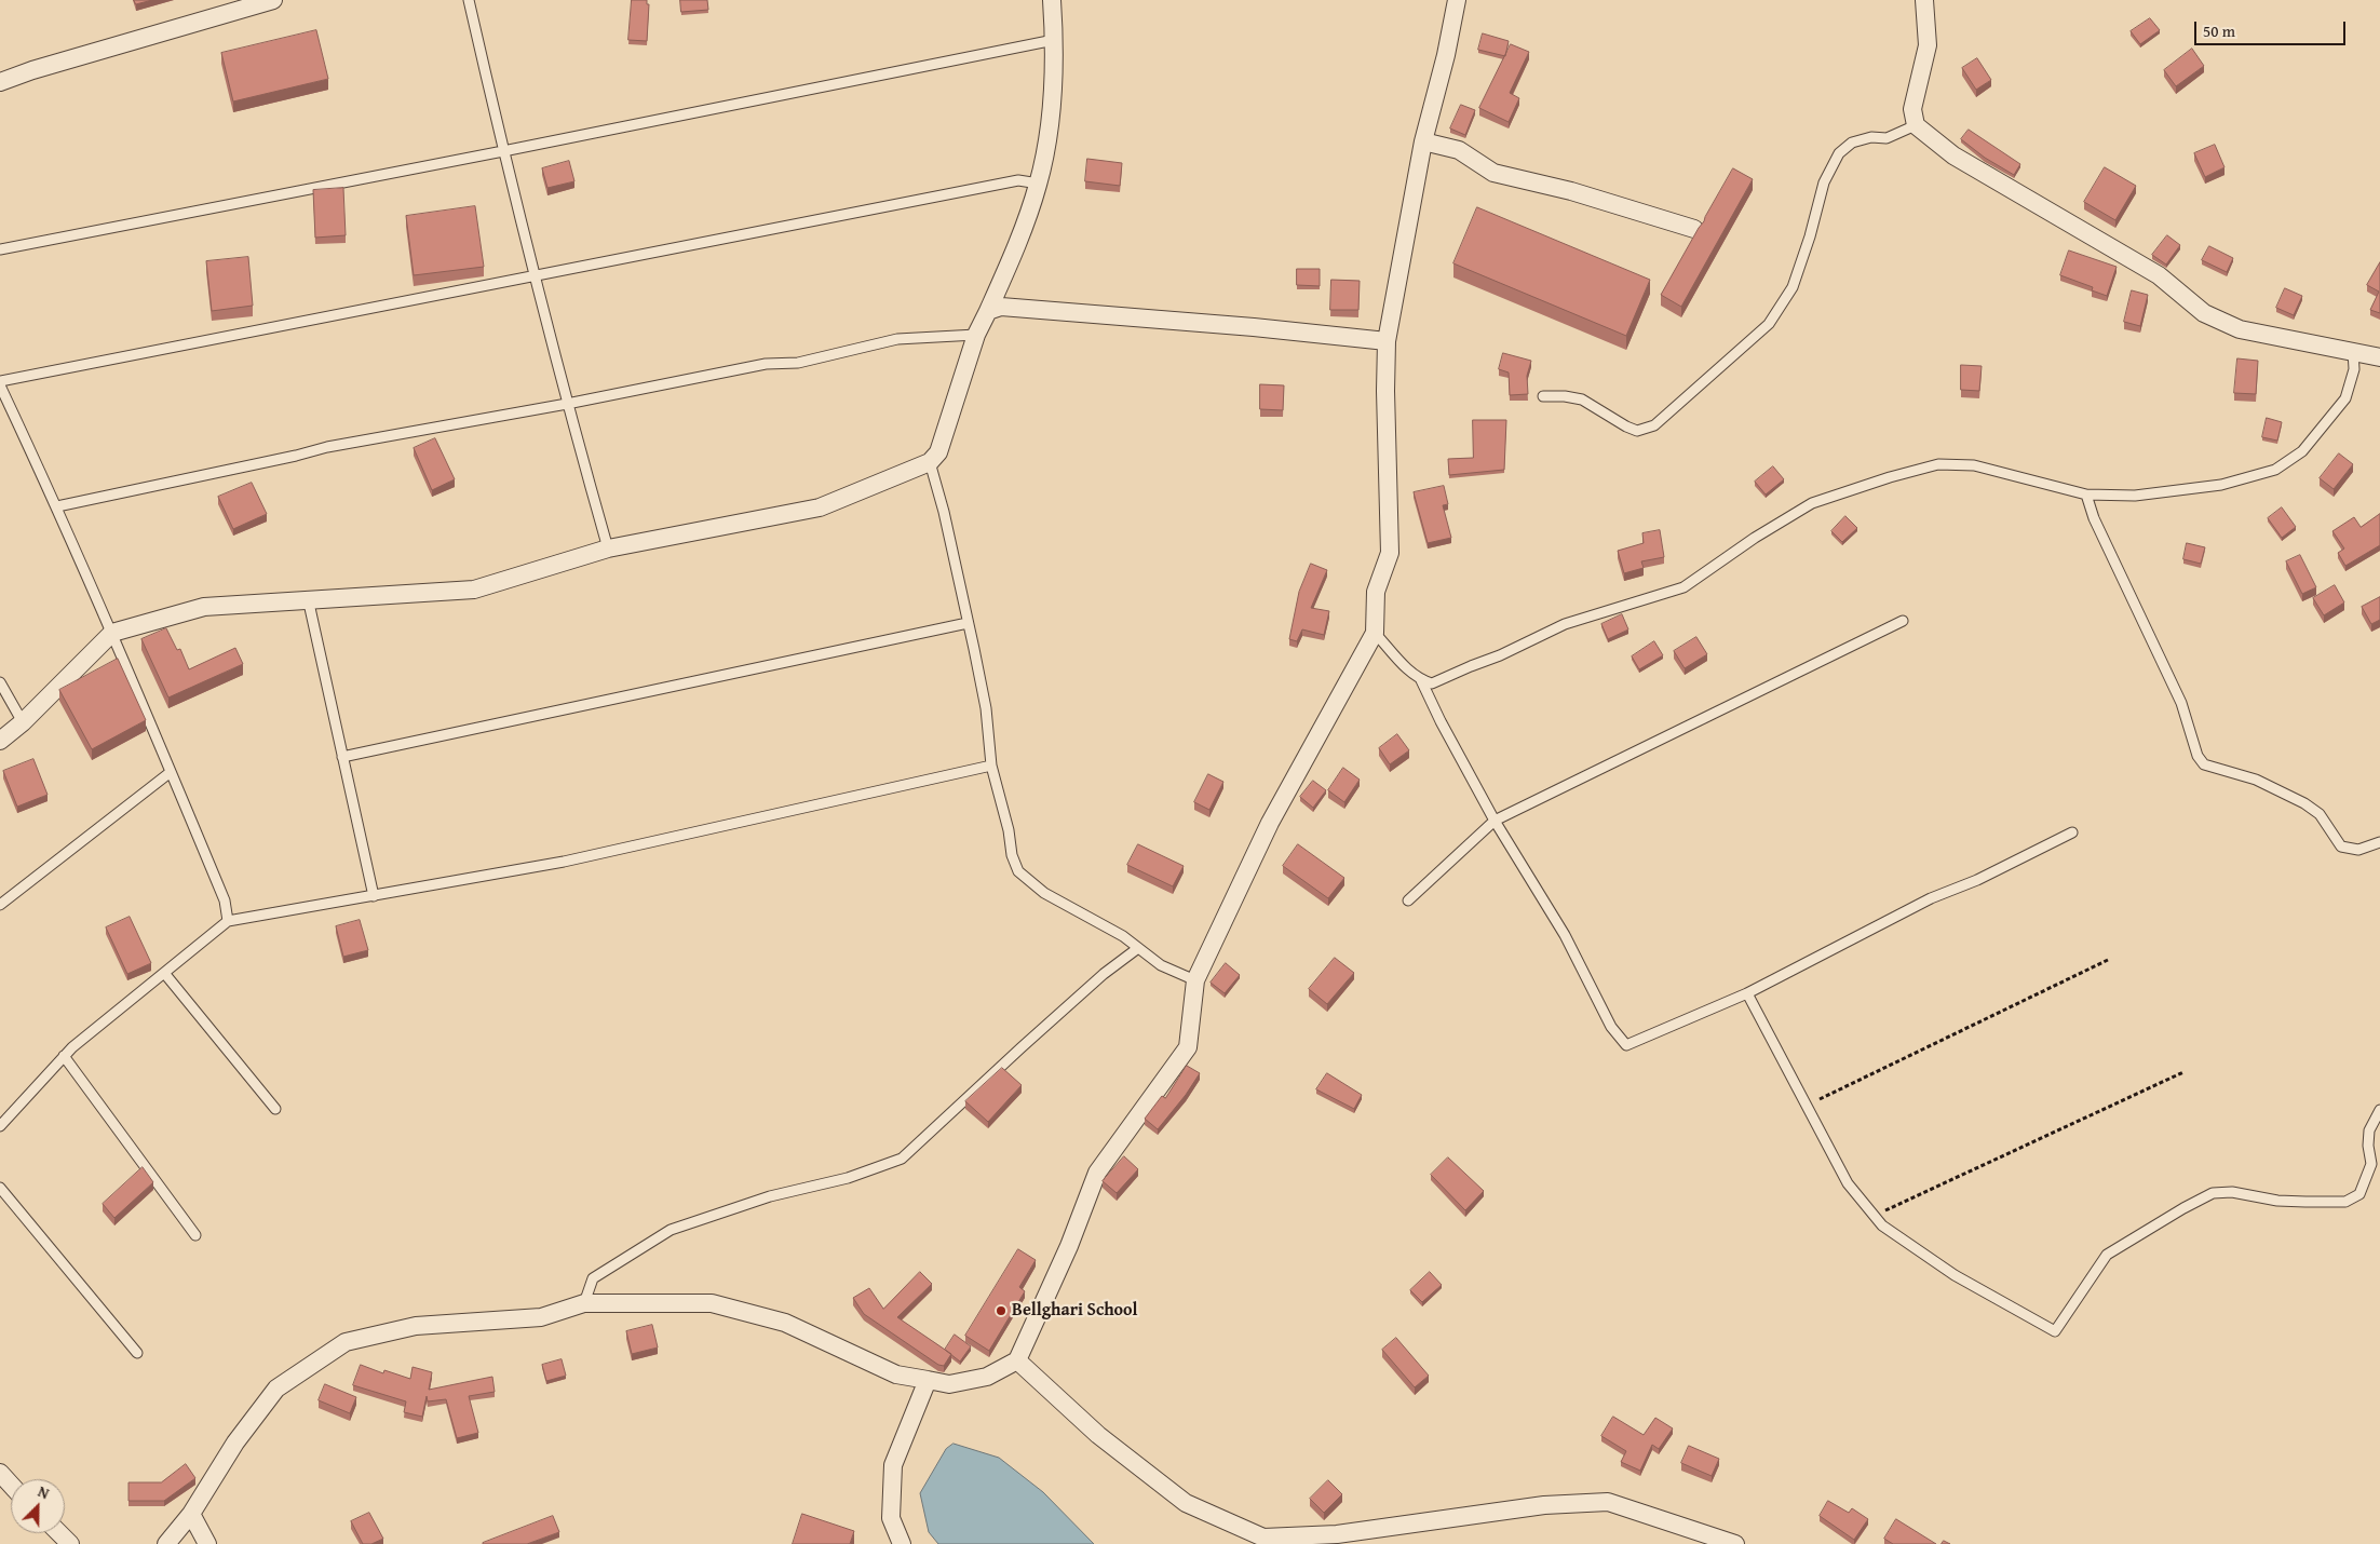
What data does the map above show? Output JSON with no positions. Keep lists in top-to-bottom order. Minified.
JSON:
{"places":["Bellghari School"],"scale_bar":"50 m","north":"top right"}
